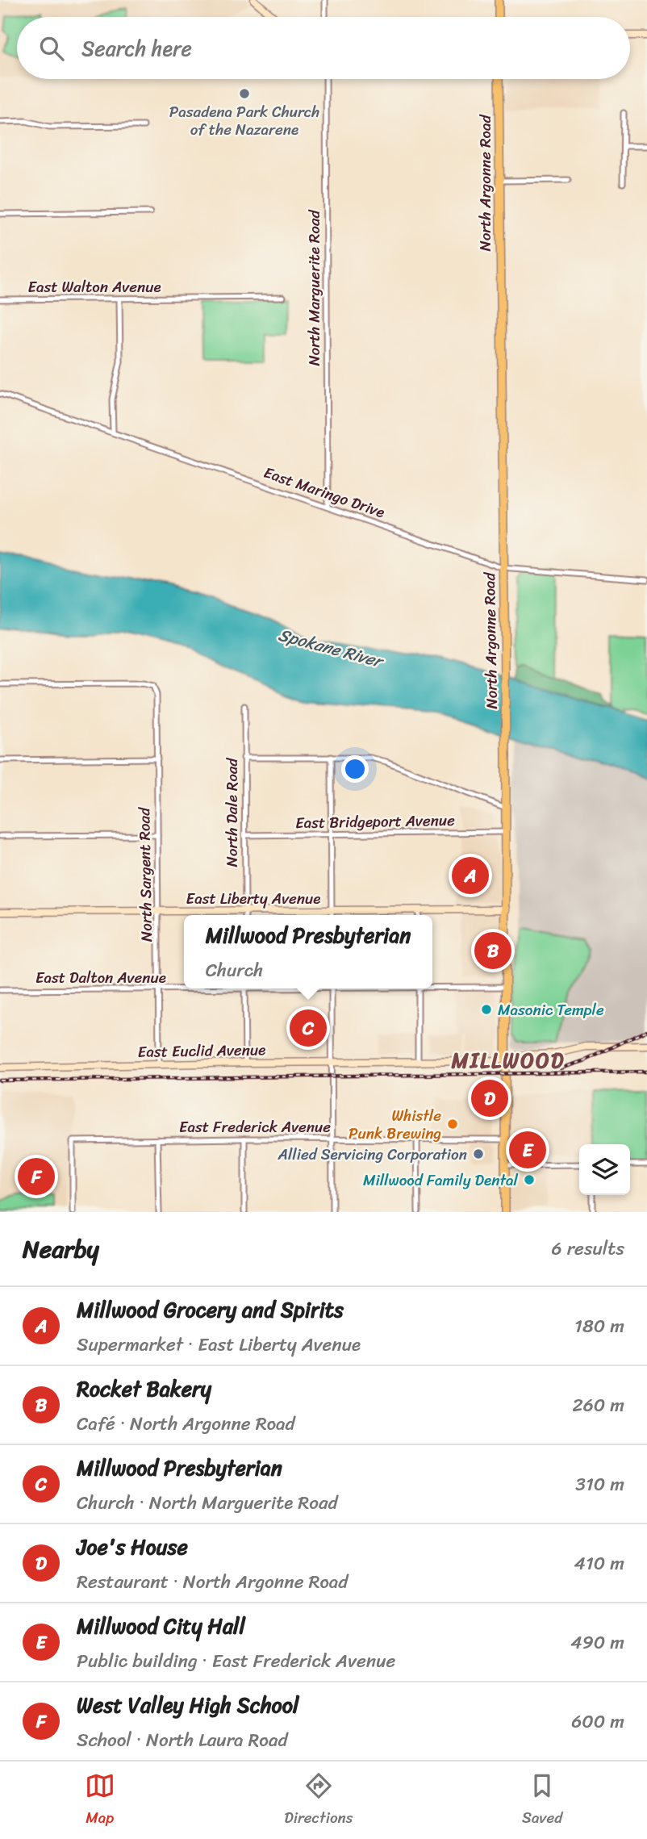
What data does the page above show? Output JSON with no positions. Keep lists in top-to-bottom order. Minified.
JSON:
{"streets":{"main road":["North Argonne Road"],"street":["East Walton Avenue","North Marguerite Road","East Maringo Drive","North Dale Road","East Bridgeport Avenue","North Sargent Road","East Liberty Avenue","East Dalton Avenue","East Euclid Avenue","East Frederick Avenue"]},"crossings":[["North Argonne Road","East Maringo Drive"],["North Argonne Road","East Bridgeport Avenue"],["North Argonne Road","East Liberty Avenue"],["North Argonne Road","East Dalton Avenue"],["North Argonne Road","East Euclid Avenue"],["North Argonne Road","East Frederick Avenue"],["North Marguerite Road","East Maringo Drive"],["North Dale Road","East Bridgeport Avenue"],["North Dale Road","East Liberty Avenue"],["North Sargent Road","East Liberty Avenue"],["North Sargent Road","East Dalton Avenue"],["North Sargent Road","East Euclid Avenue"]],"districts":["MILLWOOD"],"water":["Spokane River"],"places":["Pasadena Park Church of the Nazarene","Masonic Temple","Whistle Punk Brewing","Allied Servicing Corporation","Millwood Family Dental"],"page":{"search":"Search here","pins":["A","B","C","D","E","F"],"popup":["Millwood Presbyterian","Church"],"heading":["Nearby","6 results"],"list":[{"mark":"A","name":"Millwood Grocery and Spirits","note":"Supermarket · East Liberty Avenue","value":"180 m"},{"mark":"B","name":"Rocket Bakery","note":"Café · North Argonne Road","value":"260 m"},{"mark":"C","name":"Millwood Presbyterian","note":"Church · North Marguerite Road","value":"310 m"},{"mark":"D","name":"Joe's House","note":"Restaurant · North Argonne Road","value":"410 m"},{"mark":"E","name":"Millwood City Hall","note":"Public building · East Frederick Avenue","value":"490 m"},{"mark":"F","name":"West Valley High School","note":"School · North Laura Road","value":"600 m"}],"nav":["Map","Directions","Saved"]}}
